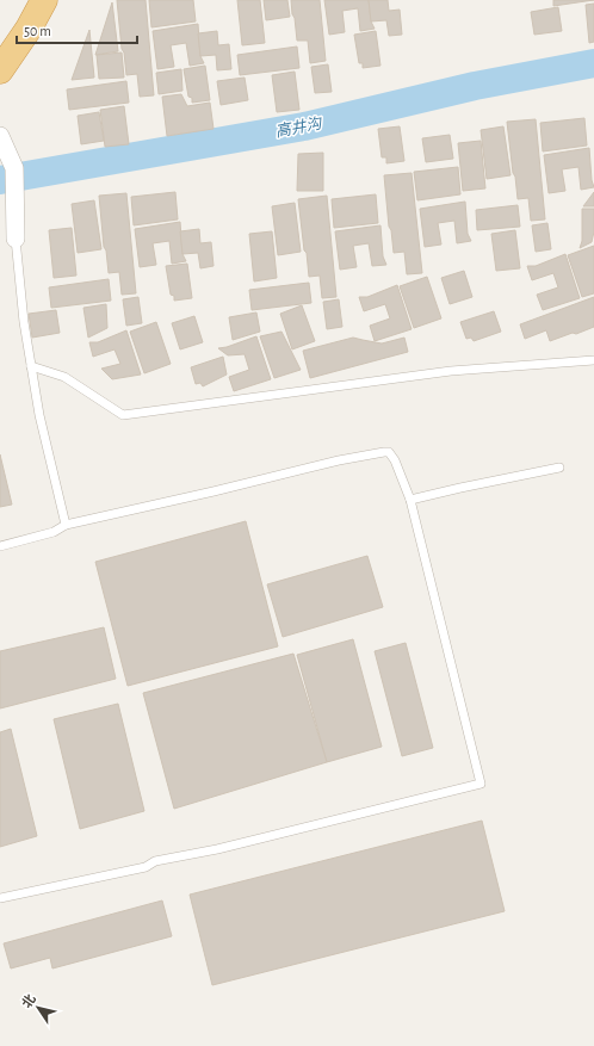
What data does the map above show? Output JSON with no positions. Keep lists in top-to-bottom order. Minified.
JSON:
{"water":["高井沟"],"scale_bar":"50 m","north":"top left"}
